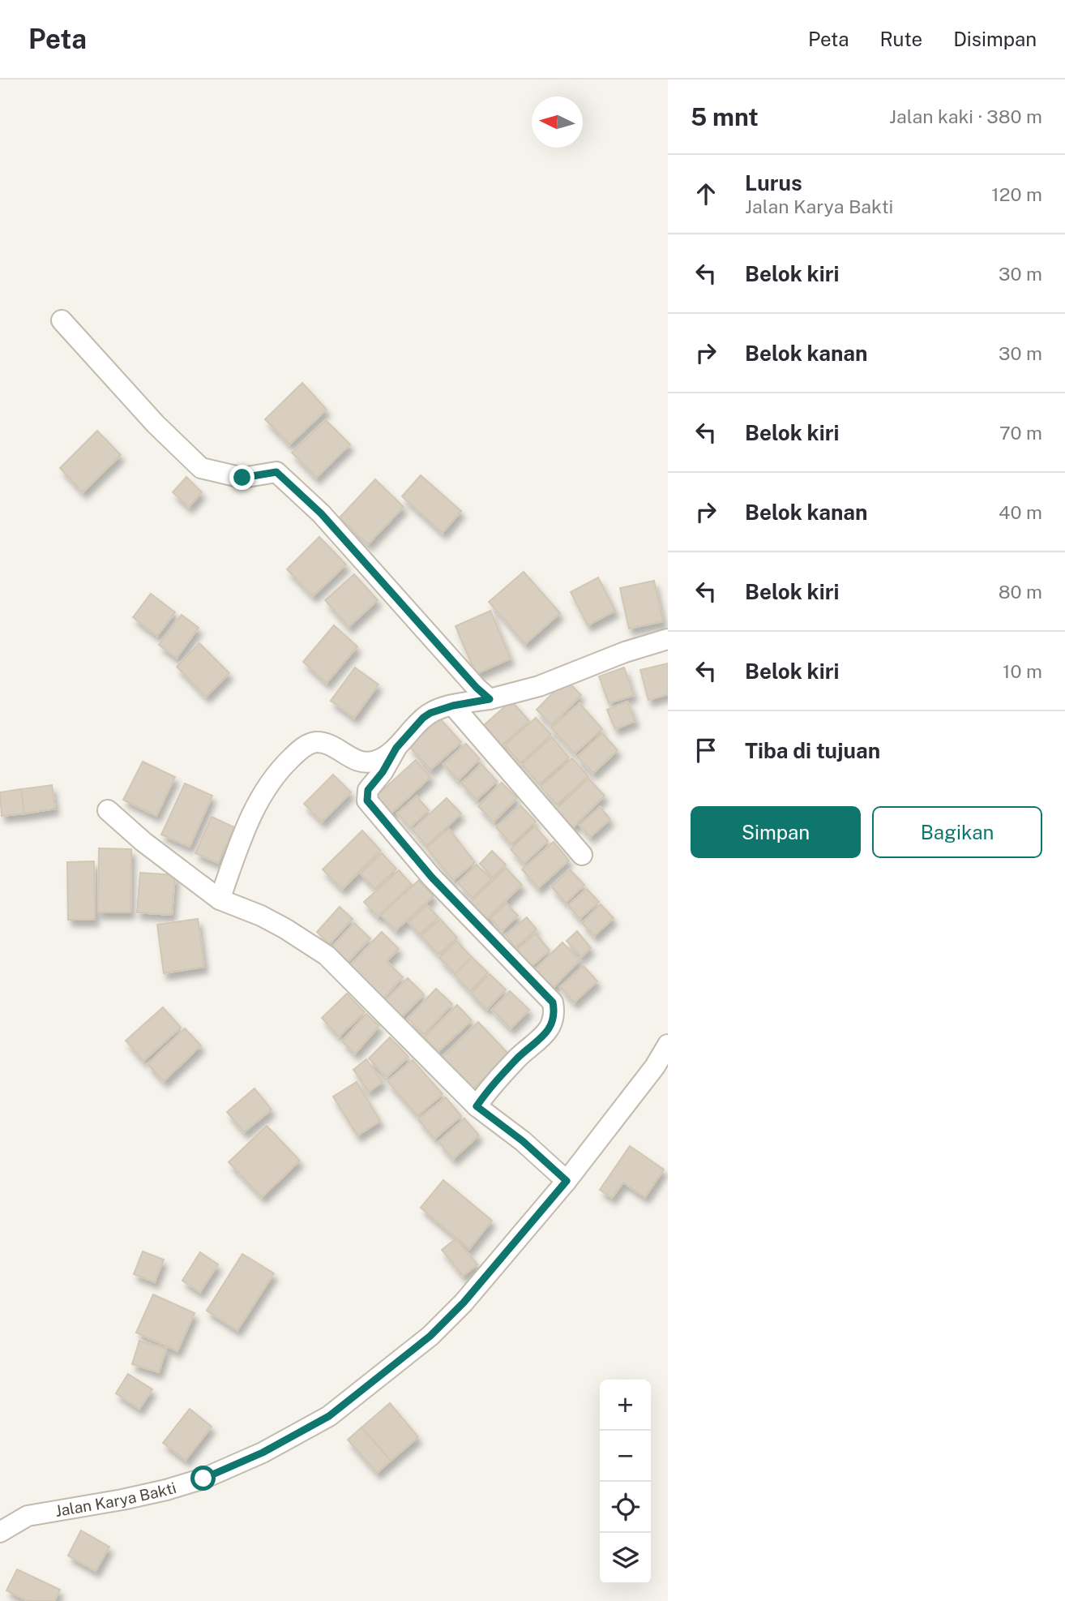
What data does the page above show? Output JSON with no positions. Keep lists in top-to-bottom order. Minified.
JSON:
{"streets":{"street":["Jalan Karya Bakti"]},"north":"left","page":{"header":"Peta","nav":["Peta","Rute","Disimpan"],"heading":["5 mnt","Jalan kaki · 380 m"],"list":[["Lurus","Jalan Karya Bakti","120 m"],["Belok kiri","30 m"],["Belok kanan","30 m"],["Belok kiri","70 m"],["Belok kanan","40 m"],["Belok kiri","80 m"],["Belok kiri","10 m"],"Tiba di tujuan"],"buttons":["Simpan","Bagikan"],"map_buttons":["+","−"]}}
